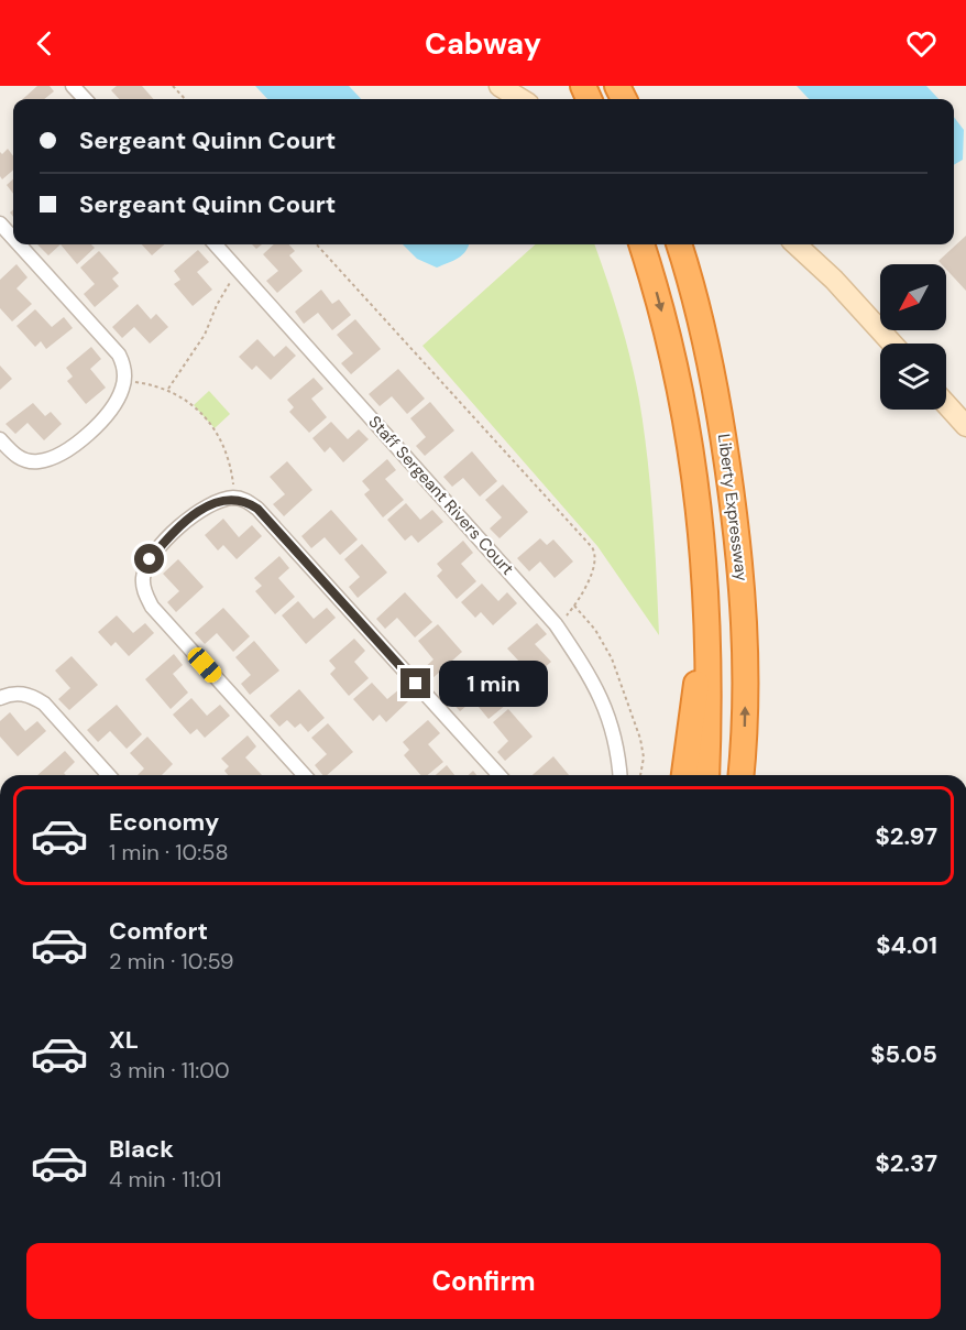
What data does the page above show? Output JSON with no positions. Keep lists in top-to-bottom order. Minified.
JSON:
{"streets":{"highway":["Liberty Expressway"],"street":["Staff Sergeant Rivers Court"]},"north":"bottom left","page":{"header":"Cabway","banner":["Sergeant Quinn Court","Sergeant Quinn Court"],"bubble":"1 min","list":[{"name":"Economy","note":"1 min · 10:58","value":"$2.97"},{"name":"Comfort","note":"2 min · 10:59","value":"$4.01"},{"name":"XL","note":"3 min · 11:00","value":"$5.05"},{"name":"Black","note":"4 min · 11:01","value":"$2.37"}],"buttons":"Confirm"}}
